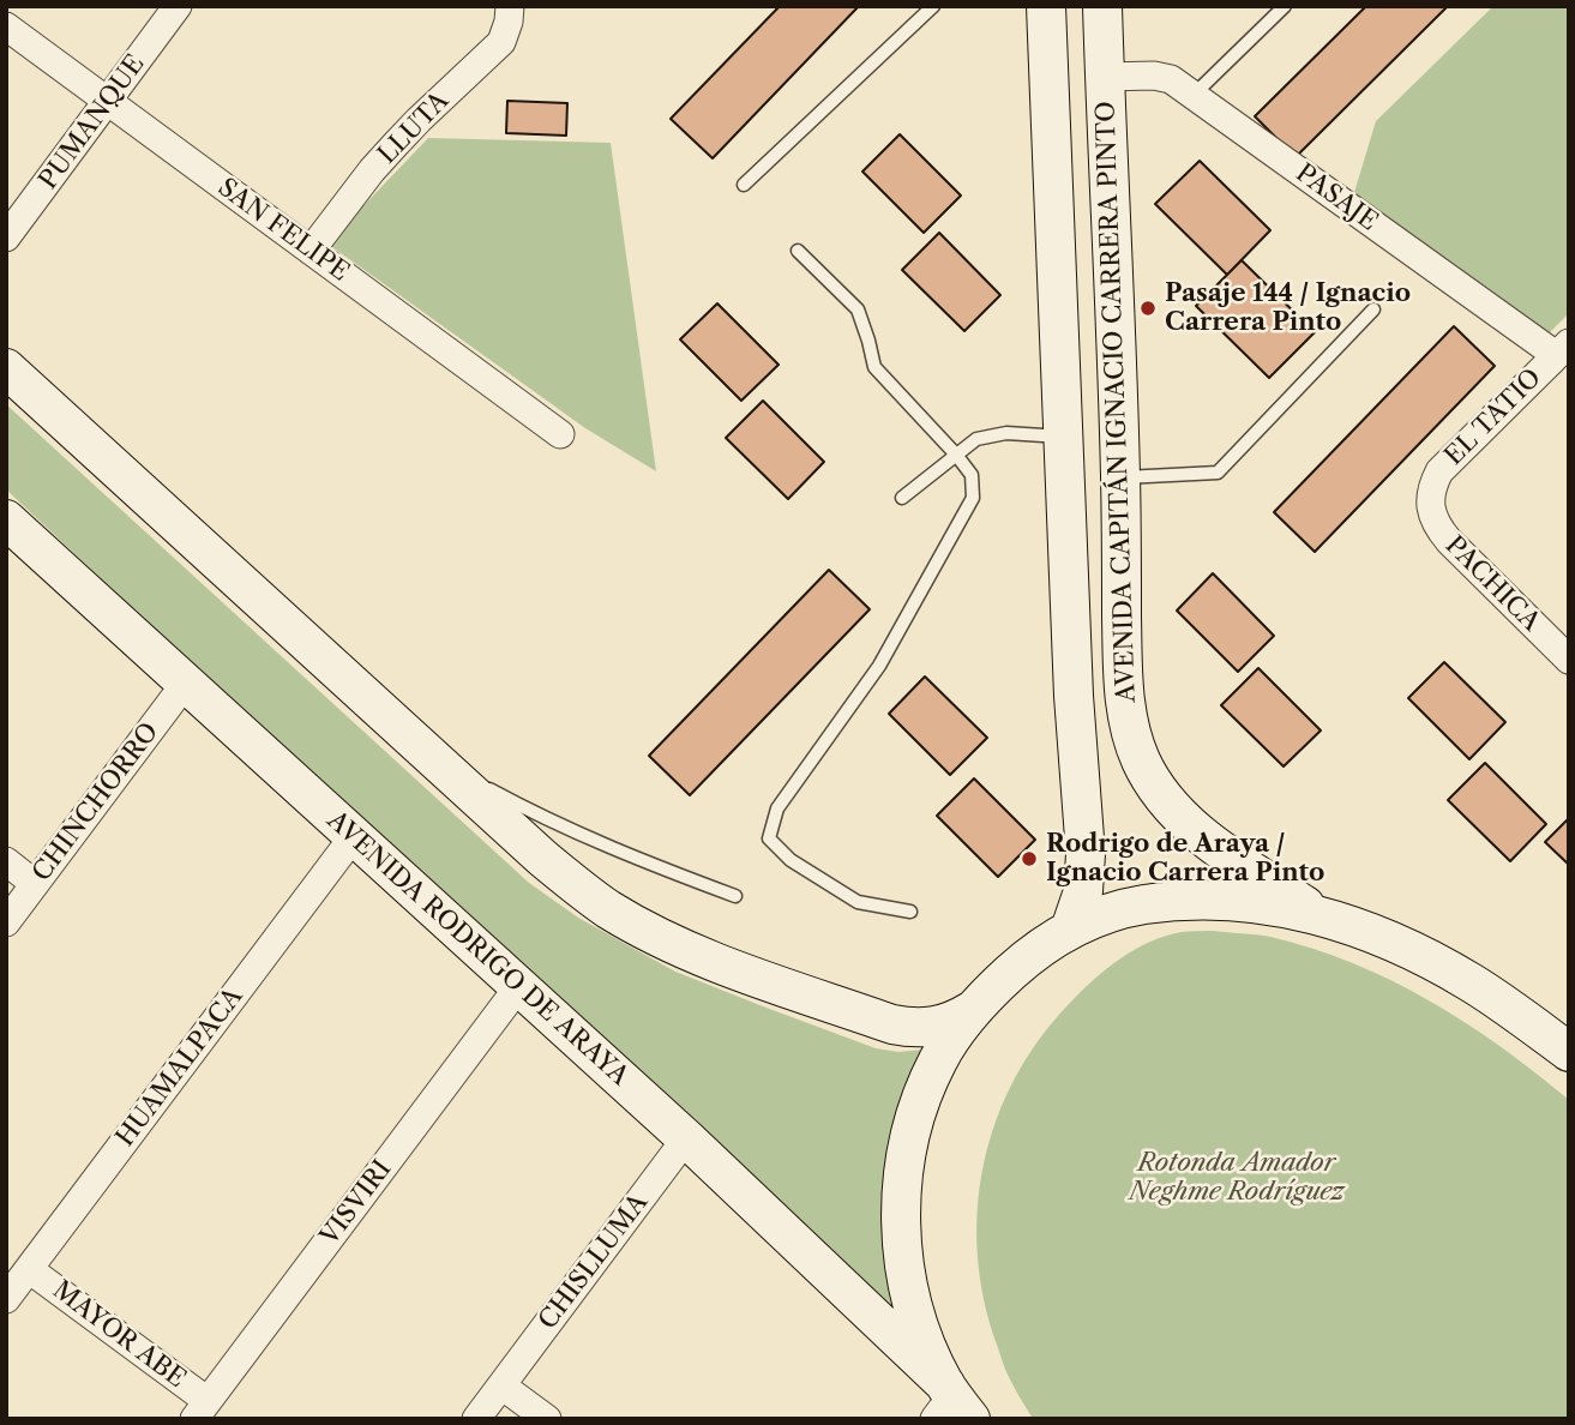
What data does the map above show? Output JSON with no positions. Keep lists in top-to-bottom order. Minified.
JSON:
{"streets":{"main road":["AVENIDA CAPITÁN IGNACIO CARRERA PINTO","AVENIDA RODRIGO DE ARAYA"],"street":["PUMANQUE","LLUTA","PASAJE","SAN FELIPE","EL TATIO","PACHICA","CHINCHORRO","HUAMALPACA","VISVIRI","CHISLLUMA","MAYOR ABE"]},"crossings":[["PUMANQUE","SAN FELIPE"],["LLUTA","SAN FELIPE"],["PASAJE","AVENIDA CAPITÁN IGNACIO CARRERA PINTO"],["PASAJE","EL TATIO"],["EL TATIO","PACHICA"],["CHINCHORRO","AVENIDA RODRIGO DE ARAYA"],["AVENIDA RODRIGO DE ARAYA","HUAMALPACA"],["AVENIDA RODRIGO DE ARAYA","VISVIRI"],["AVENIDA RODRIGO DE ARAYA","CHISLLUMA"],["HUAMALPACA","MAYOR ABE"],["VISVIRI","MAYOR ABE"]],"parks":["Rotonda Amador Neghme Rodríguez"],"places":["Pasaje 144 / Ignacio Carrera Pinto","Rodrigo de Araya / Ignacio Carrera Pinto"]}
